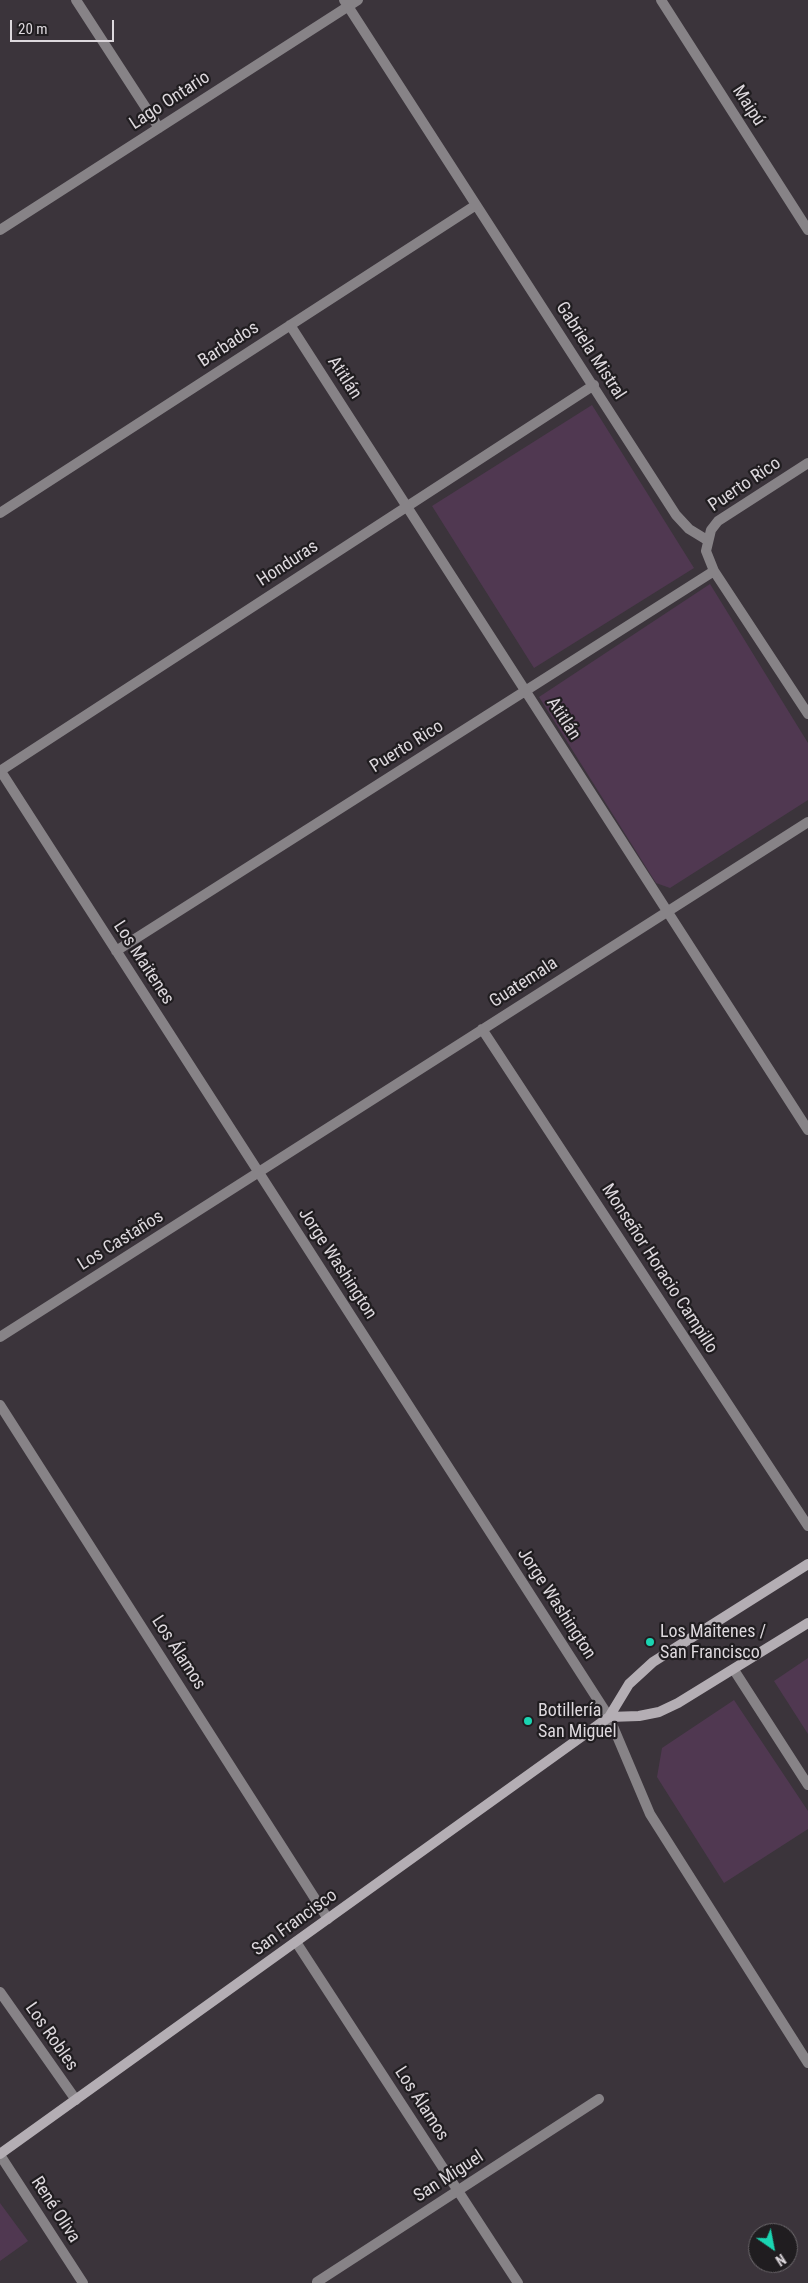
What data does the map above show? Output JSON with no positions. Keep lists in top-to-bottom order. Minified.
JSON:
{"streets":{"main road":["San Francisco"],"street":["Lago Ontario","Maipú","Barbados","Gabriela Mistral","Atitlán","Puerto Rico","Honduras","Los Maitenes","Guatemala","Los Castaños","Jorge Washington","Monseñor Horacio Campillo","Los Álamos","Los Robles","San Miguel","René Oliva"]},"crossings":[["Lago Ontario","Gabriela Mistral"],["Barbados","Gabriela Mistral"],["Barbados","Atitlán"],["Gabriela Mistral","Puerto Rico"],["Gabriela Mistral","Honduras"],["Atitlán","Puerto Rico"],["Atitlán","Honduras"],["Atitlán","Guatemala"],["Puerto Rico","Los Maitenes"],["Honduras","Los Maitenes"],["Los Maitenes","Guatemala"],["Los Maitenes","Los Castaños"],["Los Maitenes","Jorge Washington"],["Guatemala","Los Castaños"],["Guatemala","Jorge Washington"],["Guatemala","Monseñor Horacio Campillo"],["Los Castaños","Jorge Washington"],["Jorge Washington","San Francisco"],["Los Álamos","San Francisco"],["Los Álamos","San Miguel"],["San Francisco","Los Robles"],["San Francisco","René Oliva"]],"places":["Los Maitenes / San Francisco","Botillería San Miguel"],"scale_bar":"20 m","north":"bottom right"}
